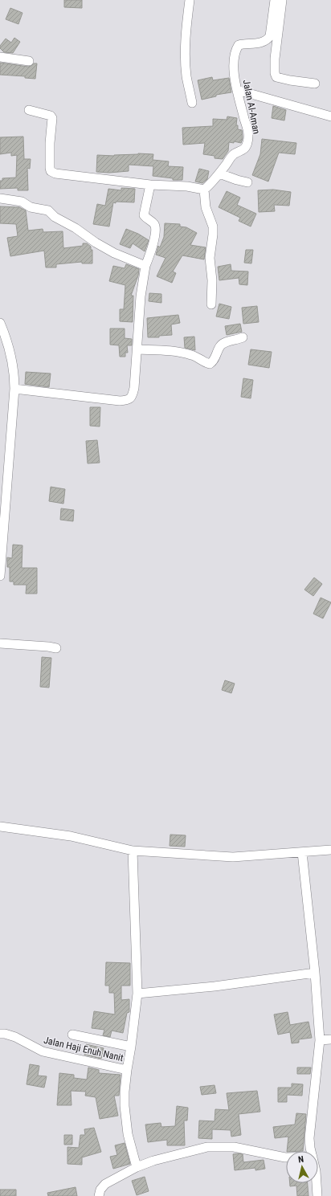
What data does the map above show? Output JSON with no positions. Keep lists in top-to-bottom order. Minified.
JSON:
{"streets":{"street":["Jalan Al-Aman","Jalan Haji Enuh Nanit"]},"north":"top"}
